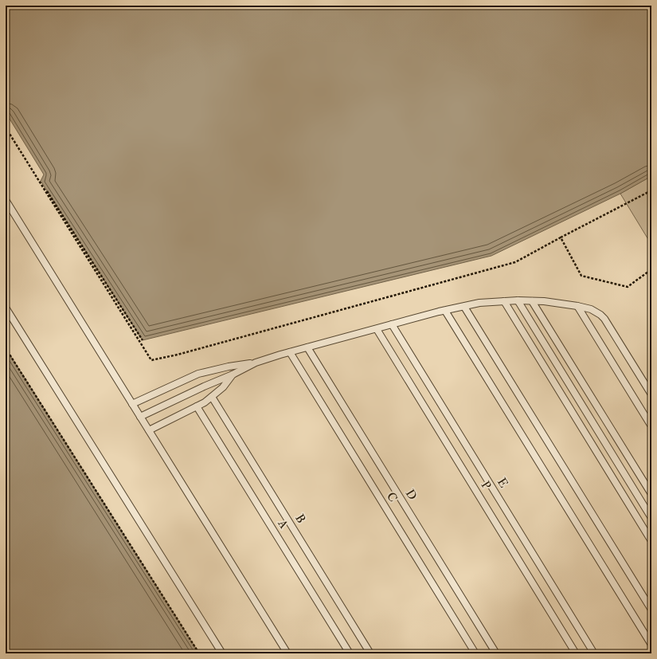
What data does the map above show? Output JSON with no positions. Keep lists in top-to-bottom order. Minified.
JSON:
{"streets":{"lane":["E","P","D","C","B","A"]}}
